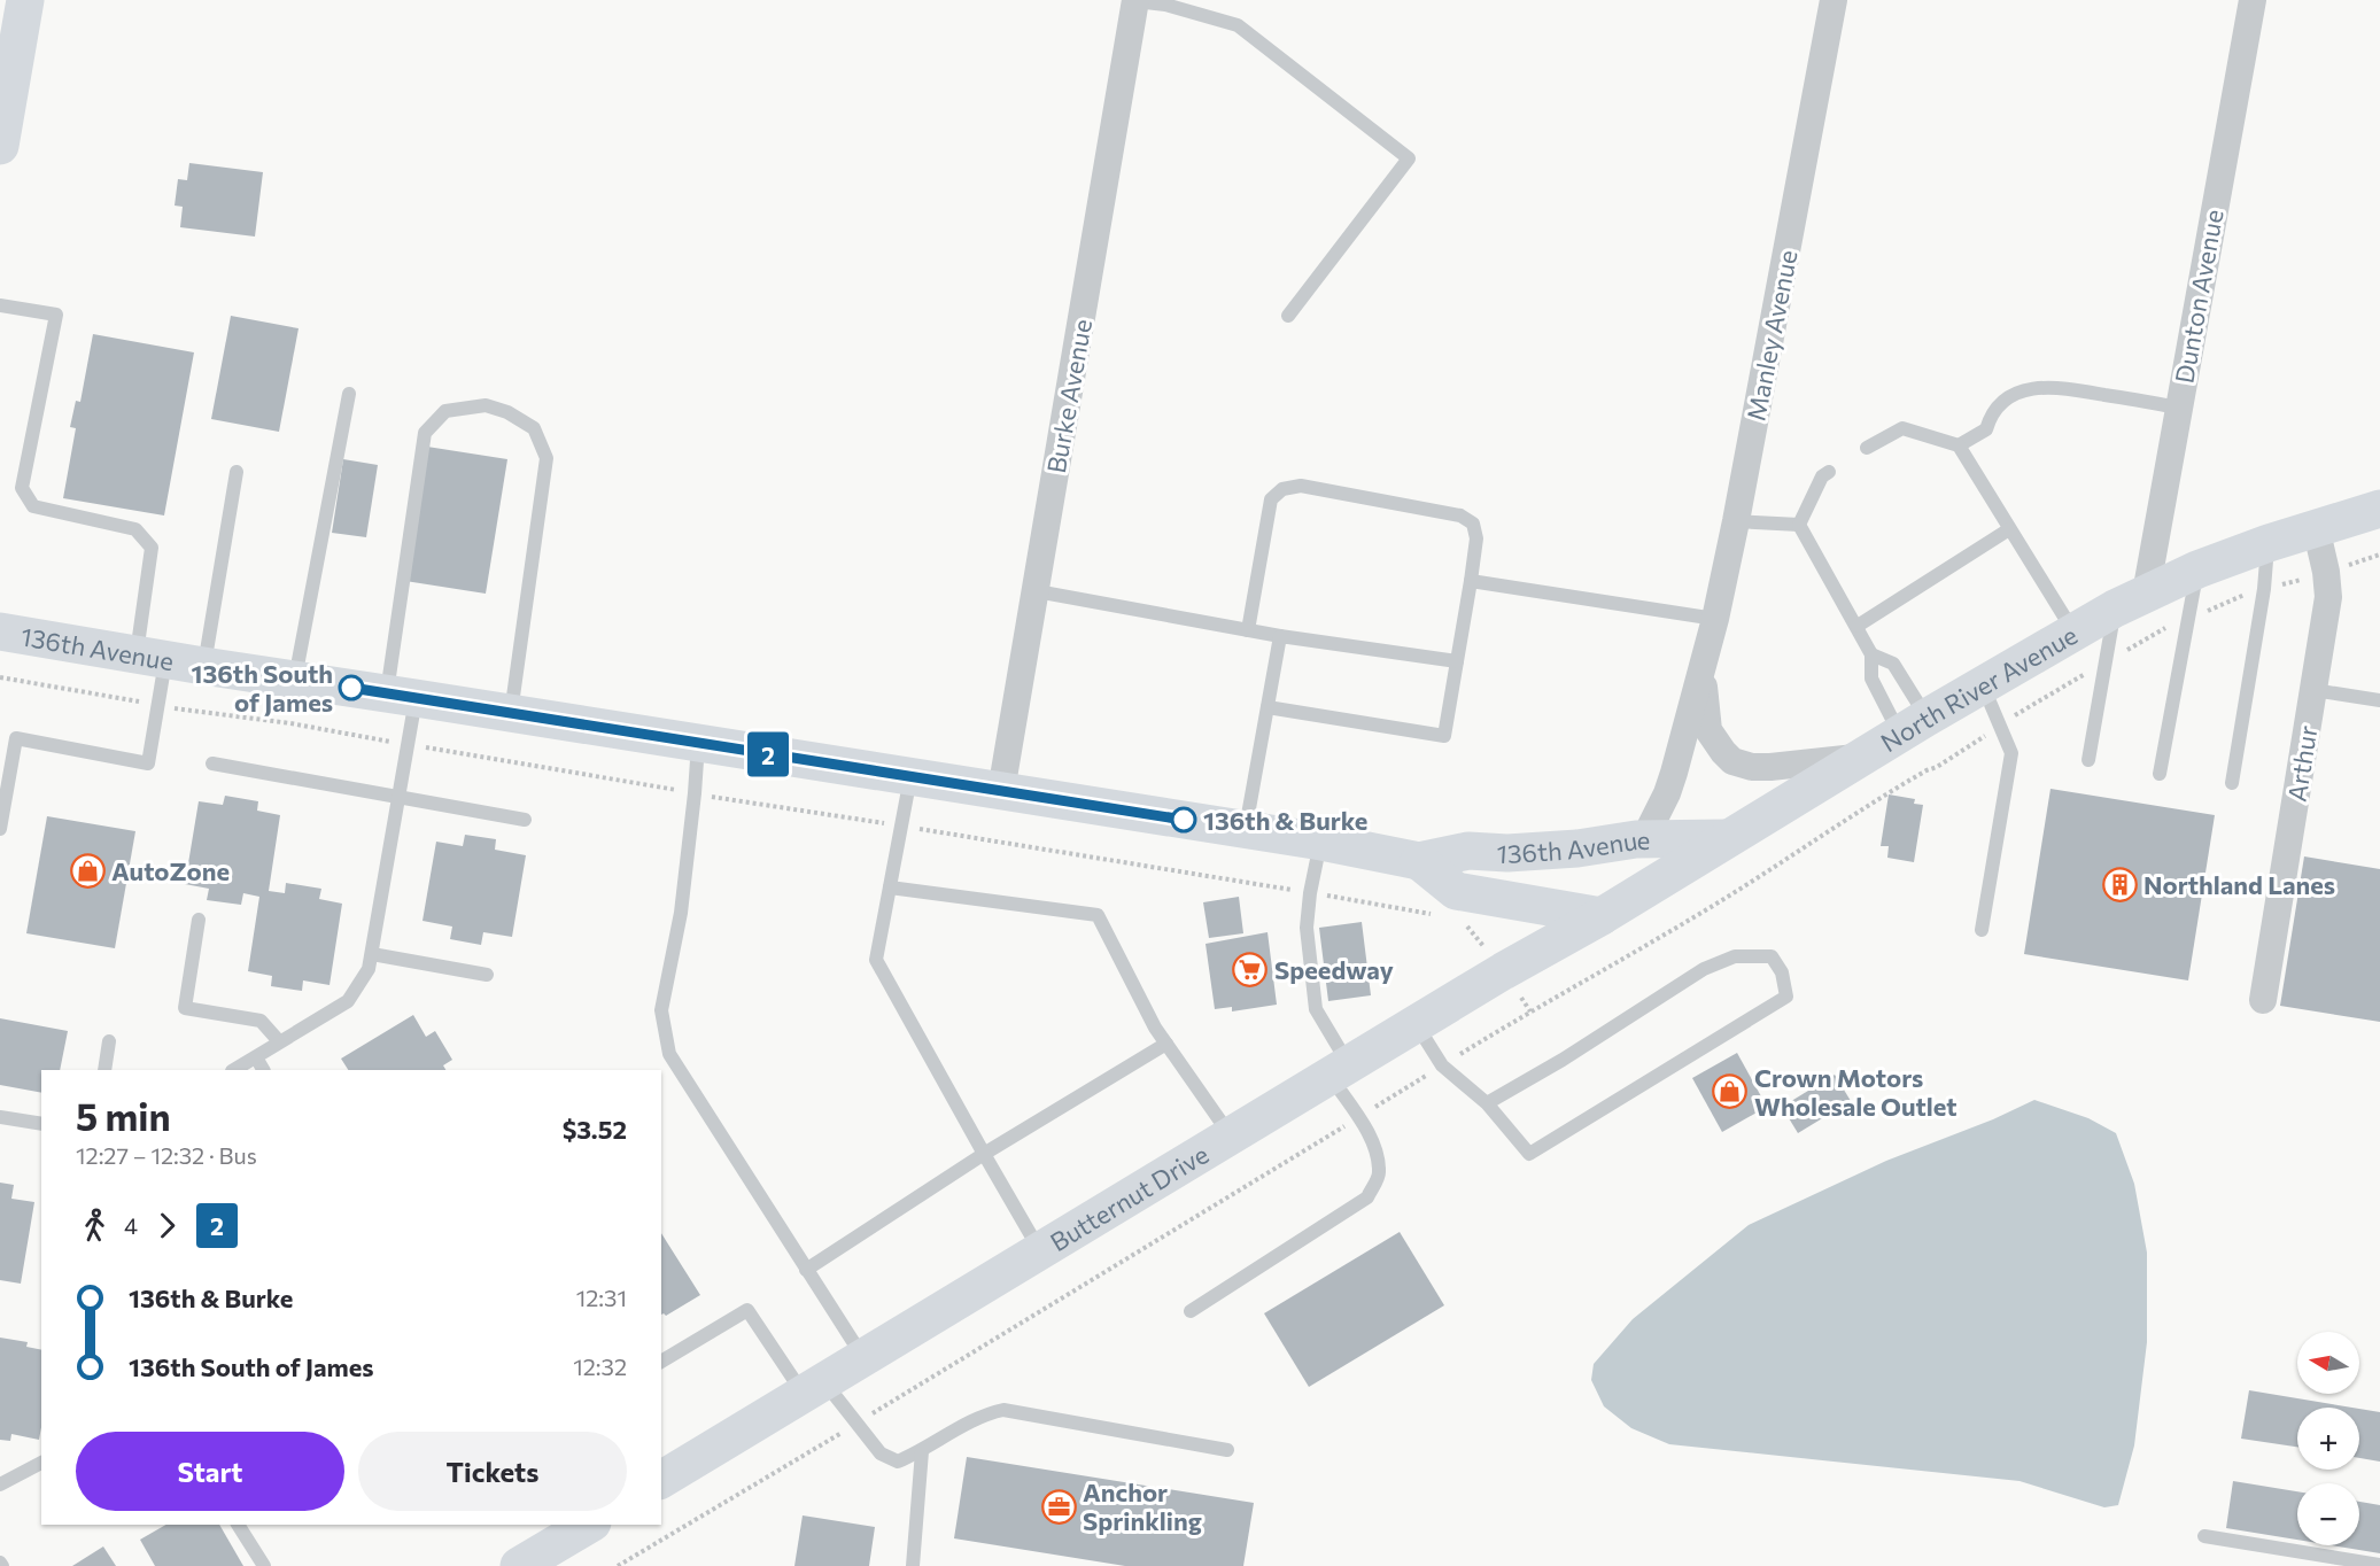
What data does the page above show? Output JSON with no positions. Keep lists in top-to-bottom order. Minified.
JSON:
{"streets":{"street":["Dunton Avenue","Manley Avenue","Burke Avenue","136th Avenue","North River Avenue","Arthur","Butternut Drive"]},"crossings":[["Dunton Avenue","North River Avenue"],["Manley Avenue","136th Avenue"],["Manley Avenue","North River Avenue"],["Burke Avenue","136th Avenue"],["136th Avenue","North River Avenue"],["136th Avenue","Butternut Drive"],["North River Avenue","Arthur"],["North River Avenue","Butternut Drive"]],"places":{"other":["136th South of James","136th & Burke"],"shop":["AutoZone","Crown Motors Wholesale Outlet"],"building":["Northland Lanes"],"supermarket":["Speedway"],"office":["Anchor Sprinkling"]},"lines":["bus line 2"],"north":"left","page":{"on_map":"2","heading":["5 min","12:27 – 12:32 · Bus","$3.52"],"legs":["4","2"],"list":[{"name":"136th & Burke","value":"12:31"},{"name":"136th South of James","value":"12:32"}],"map_buttons":["+","−"],"buttons":["Start","Tickets"]}}
